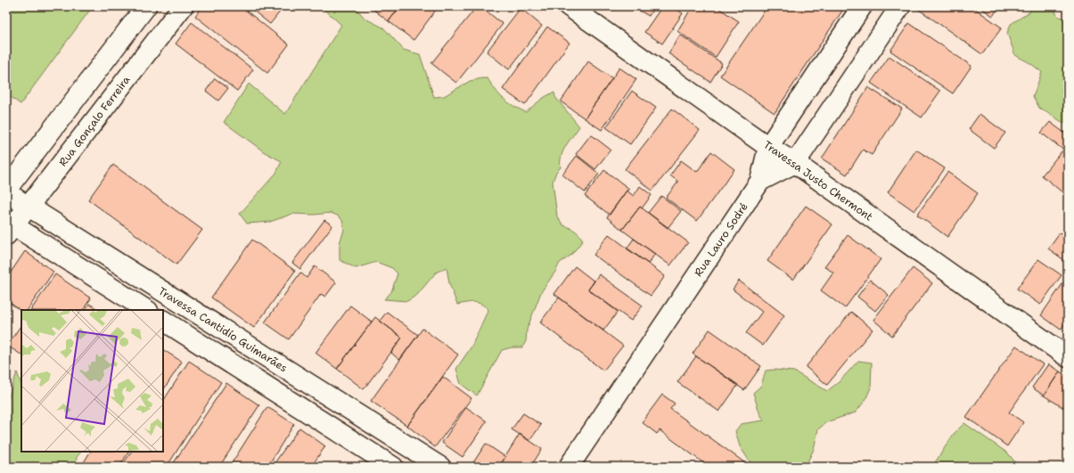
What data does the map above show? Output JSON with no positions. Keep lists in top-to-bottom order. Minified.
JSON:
{"streets":{"street":["Rua Gonçalo Ferreira","Travessa Justo Chermont","Rua Lauro Sodré","Travessa Cantidío Guimarães"]},"crossings":[["Rua Gonçalo Ferreira","Travessa Cantidío Guimarães"],["Travessa Justo Chermont","Rua Lauro Sodré"]]}
